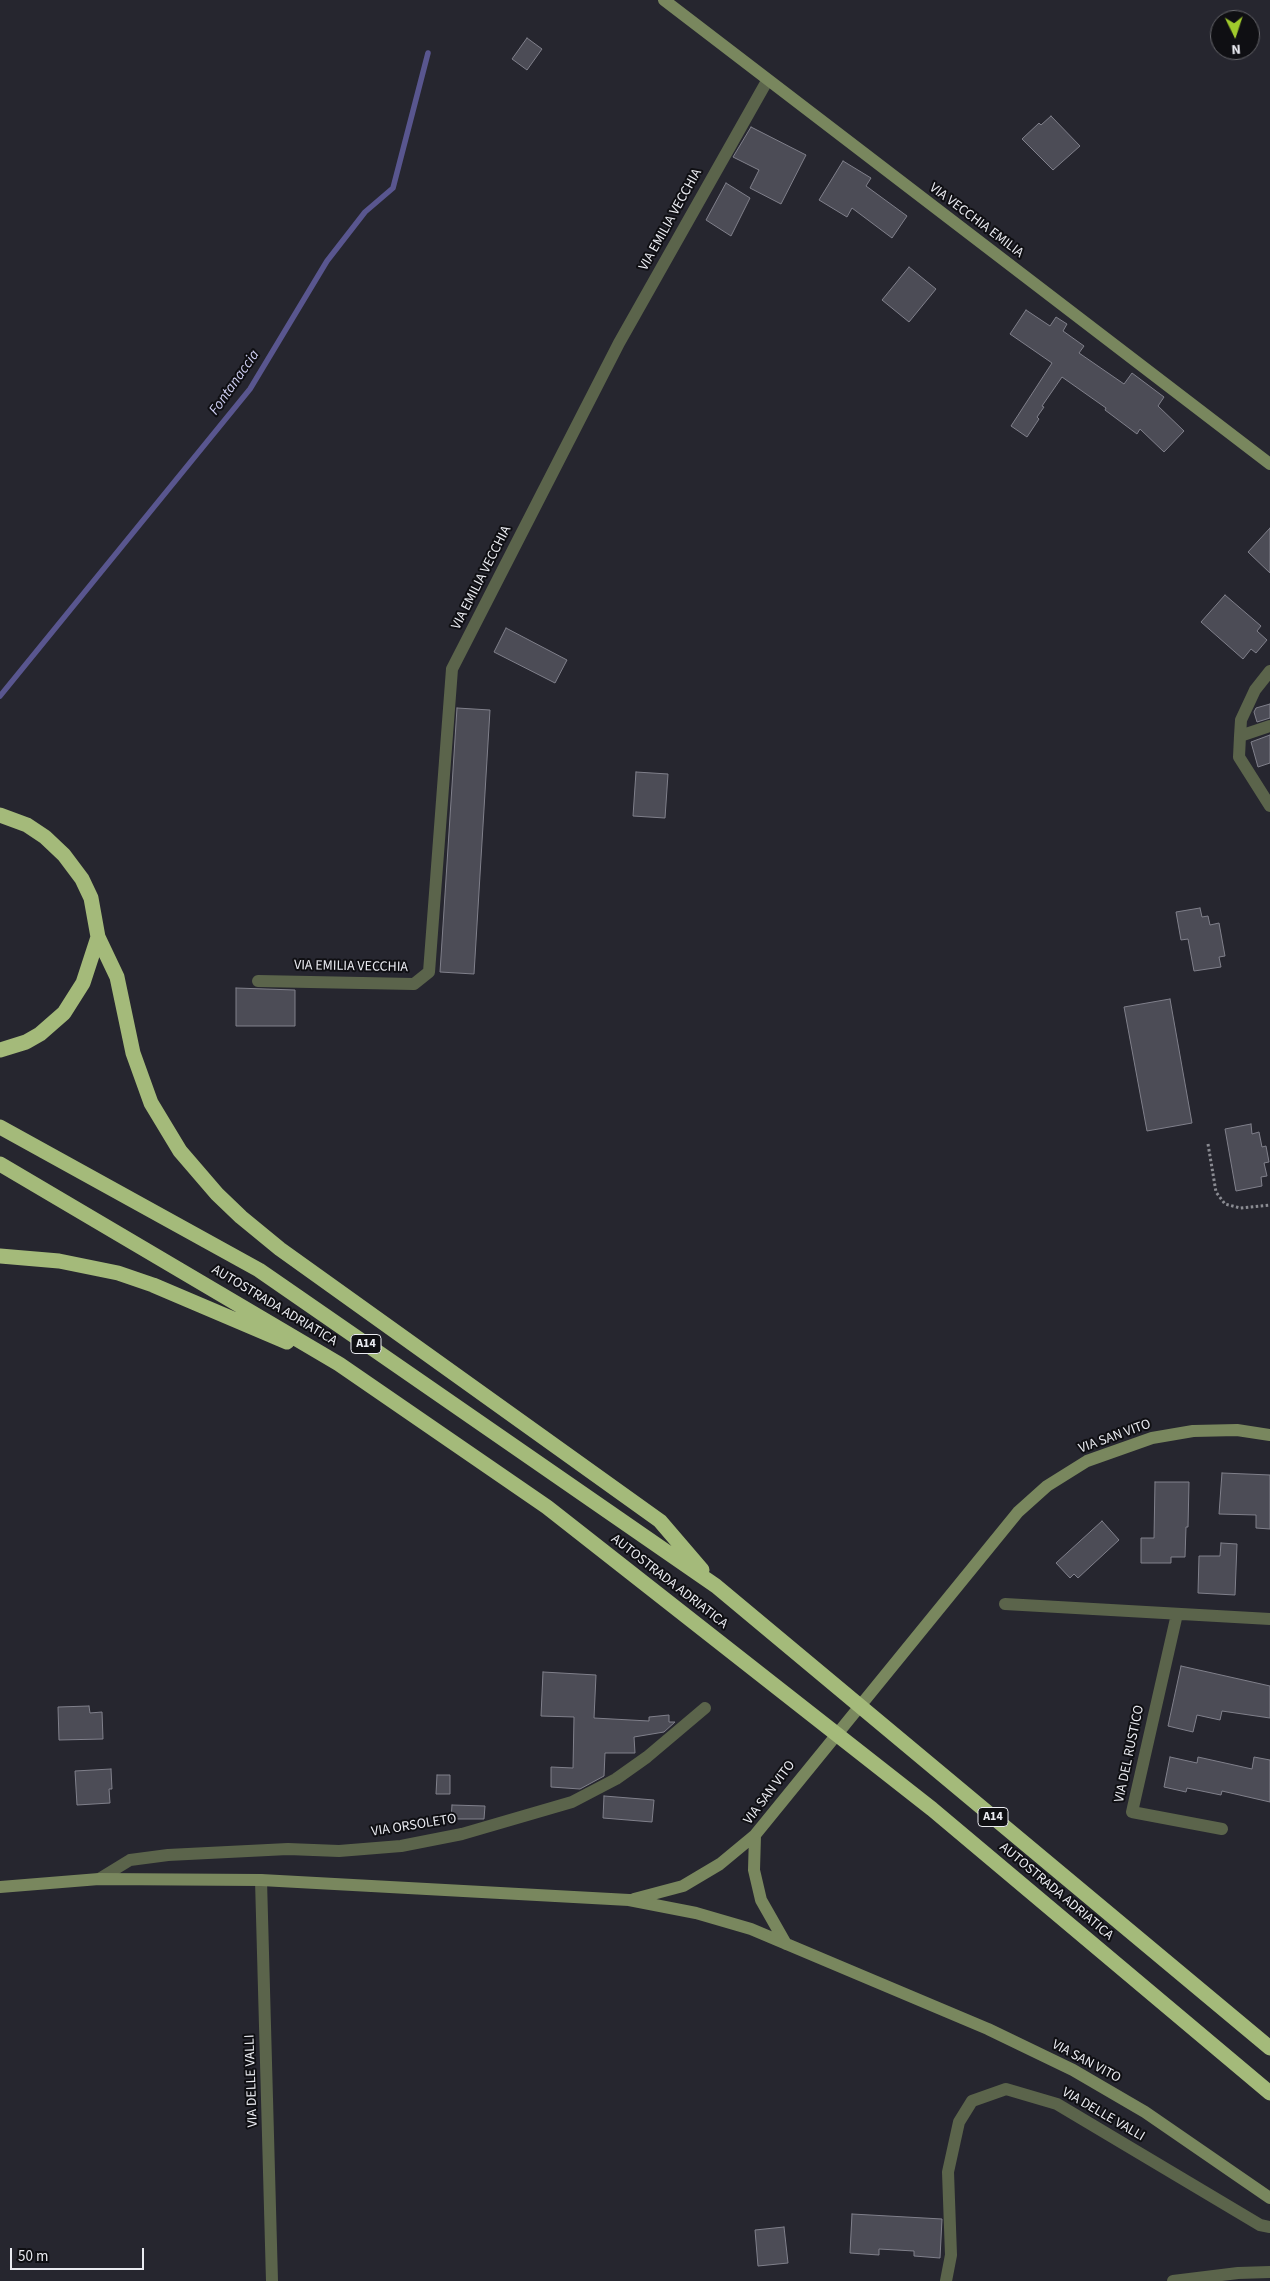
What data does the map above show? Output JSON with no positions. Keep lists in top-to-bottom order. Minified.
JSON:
{"streets":{"highway":["AUTOSTRADA ADRIATICA","A14"],"street":["VIA EMILIA VECCHIA","VIA VECCHIA EMILIA","VIA SAN VITO","VIA DEL RUSTICO","VIA ORSOLETO","VIA DELLE VALLI"]},"crossings":[["VIA EMILIA VECCHIA","VIA VECCHIA EMILIA"],["VIA SAN VITO","VIA ORSOLETO"],["VIA ORSOLETO","VIA DELLE VALLI"]],"water":["Fontanaccia"],"scale_bar":"50 m","north":"bottom"}
